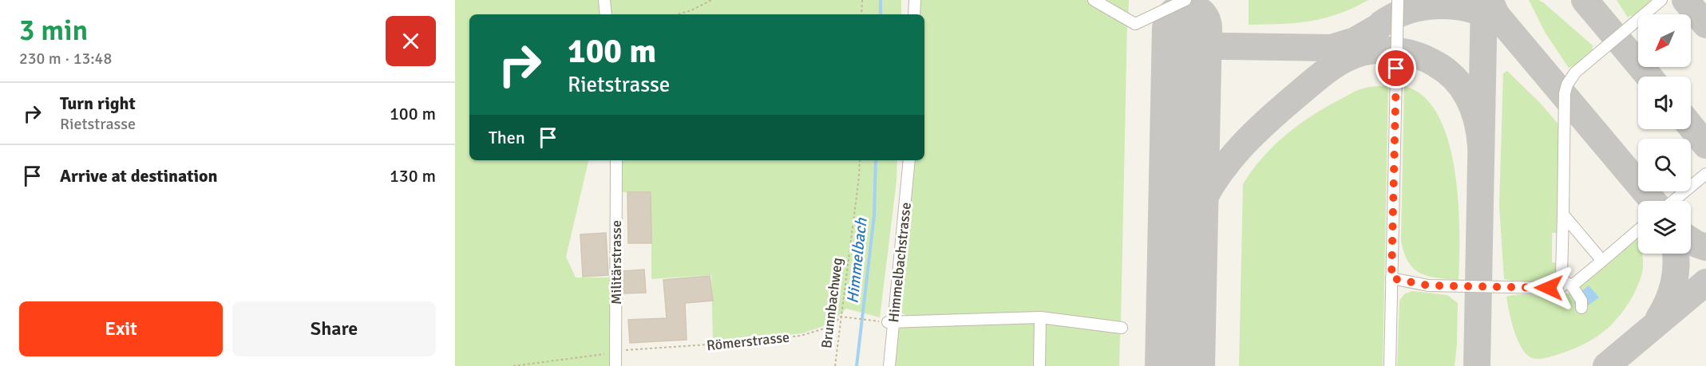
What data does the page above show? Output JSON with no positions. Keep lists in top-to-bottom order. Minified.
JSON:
{"streets":{"street":["Militärstrasse","Himmelbachstrasse"],"path":["Brunnbachweg","Römerstrasse"]},"crossings":[["Militärstrasse","Römerstrasse"],["Brunnbachweg","Römerstrasse"]],"water":["Himmelbach"],"north":"bottom left","page":{"heading":["3 min","230 m · 13:48"],"turn":["100 m","Rietstrasse"],"list":[{"name":"Turn right","note":"Rietstrasse","value":"100 m"},{"name":"Arrive at destination","value":"130 m"}],"then":"Then","buttons":["Exit","Share"]}}
